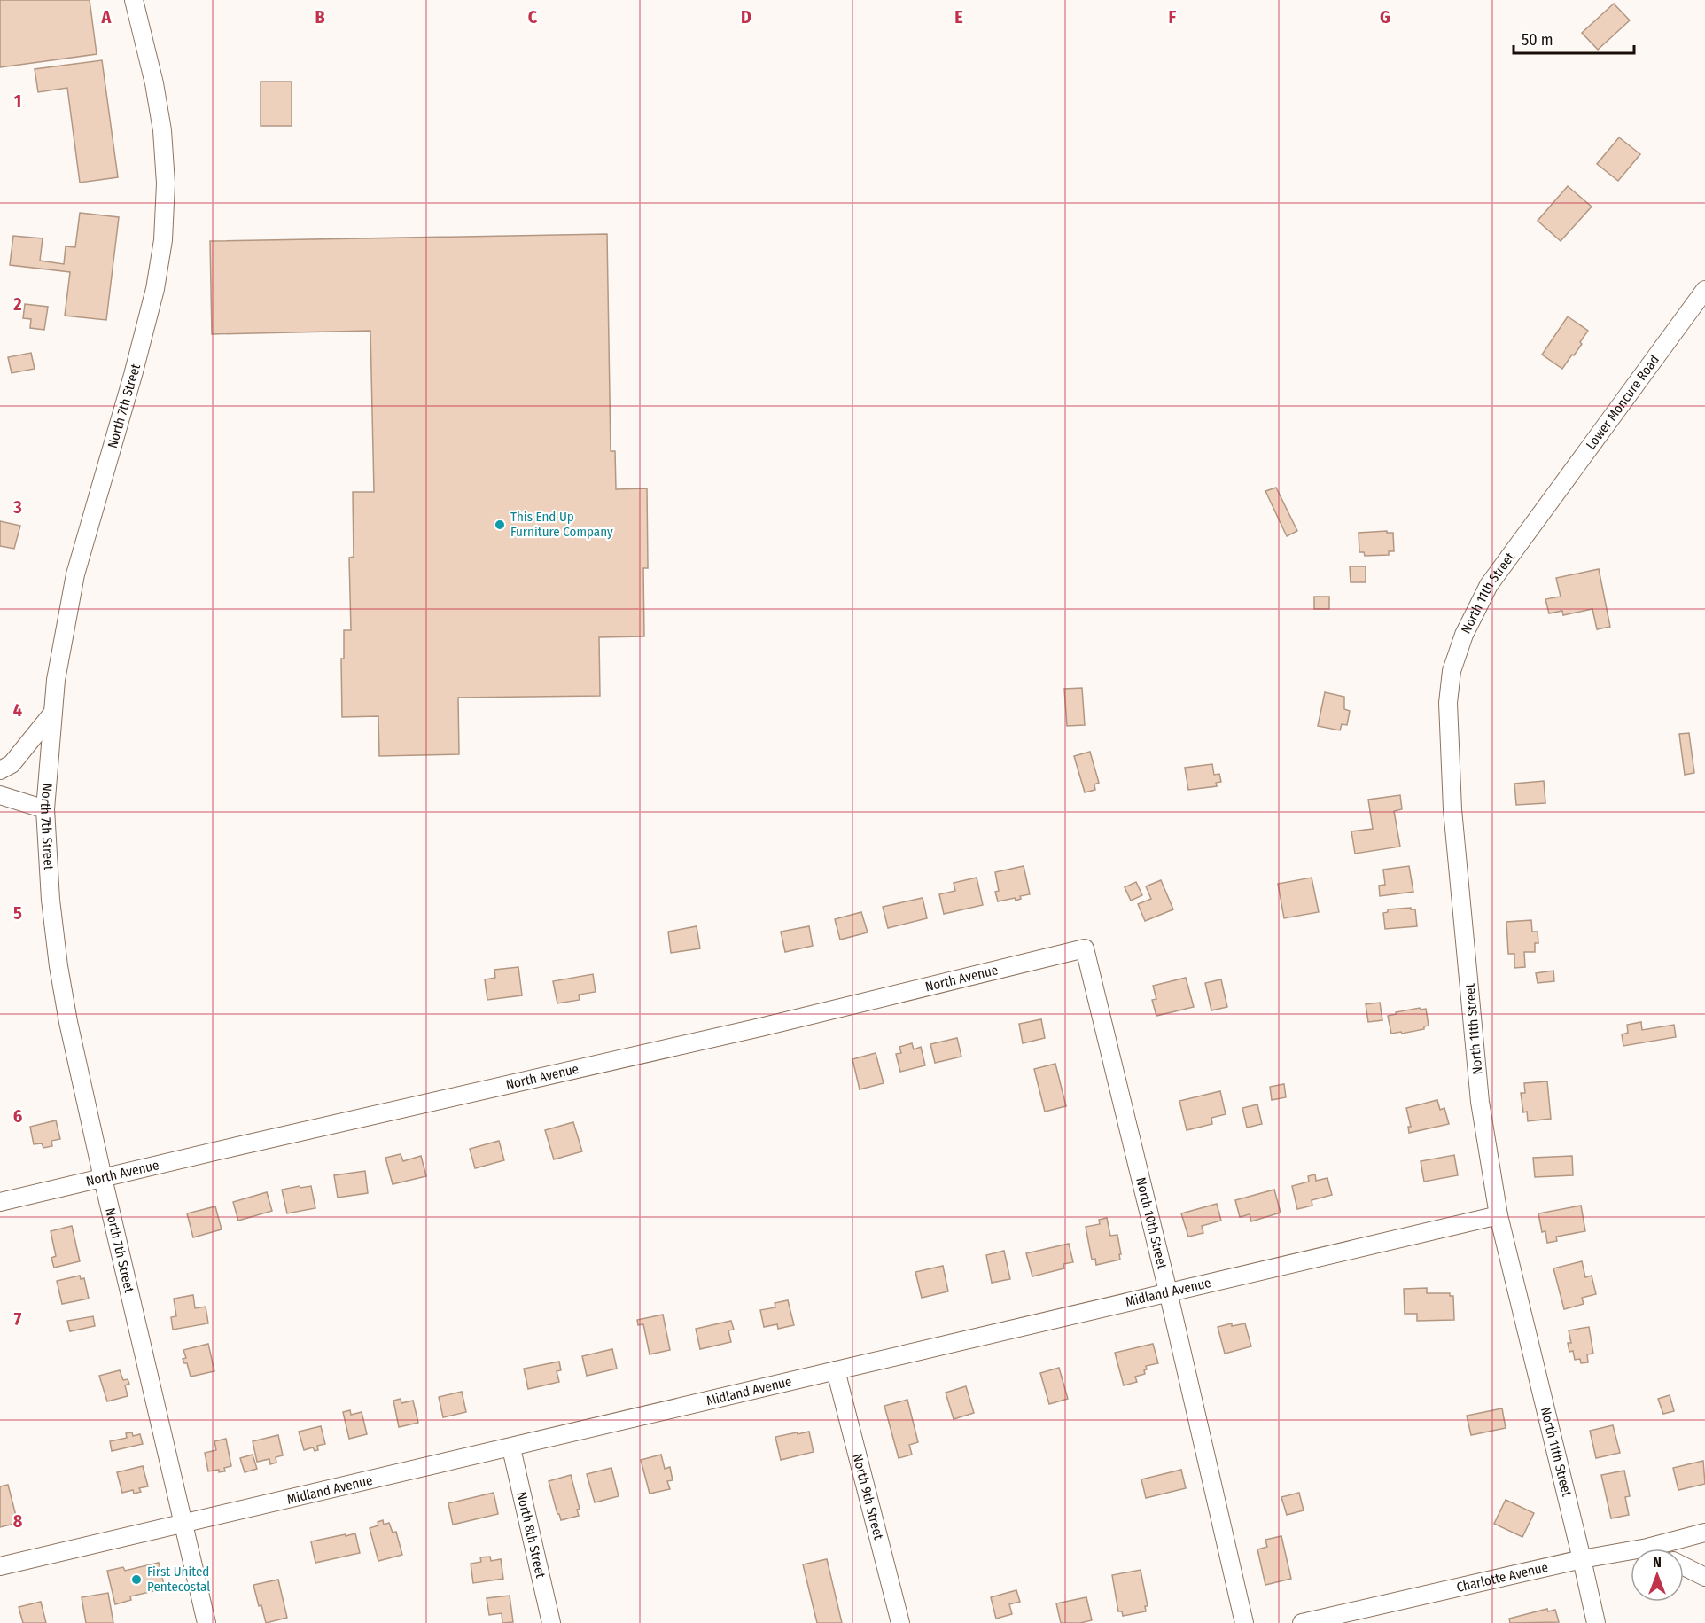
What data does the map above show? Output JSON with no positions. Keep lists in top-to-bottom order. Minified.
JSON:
{"streets":{"street":["Lower Moncure Road","North 7th Street","North 11th Street","North Avenue","North 10th Street","Midland Avenue","North 9th Street","North 8th Street","Charlotte Avenue"]},"crossings":[["Lower Moncure Road","North 11th Street"],["North 7th Street","North Avenue"],["North 7th Street","Midland Avenue"],["North 11th Street","Midland Avenue"],["North 11th Street","Charlotte Avenue"],["North Avenue","North 10th Street"],["North 10th Street","Midland Avenue"],["Midland Avenue","North 9th Street"],["Midland Avenue","North 8th Street"]],"places":["This End Up Furniture Company","First United Pentecostal"],"scale_bar":"50 m","north":"top","grid":{"columns":["A","B","C","D","E","F","G"],"rows":["1","2","3","4","5","6","7","8"]}}
